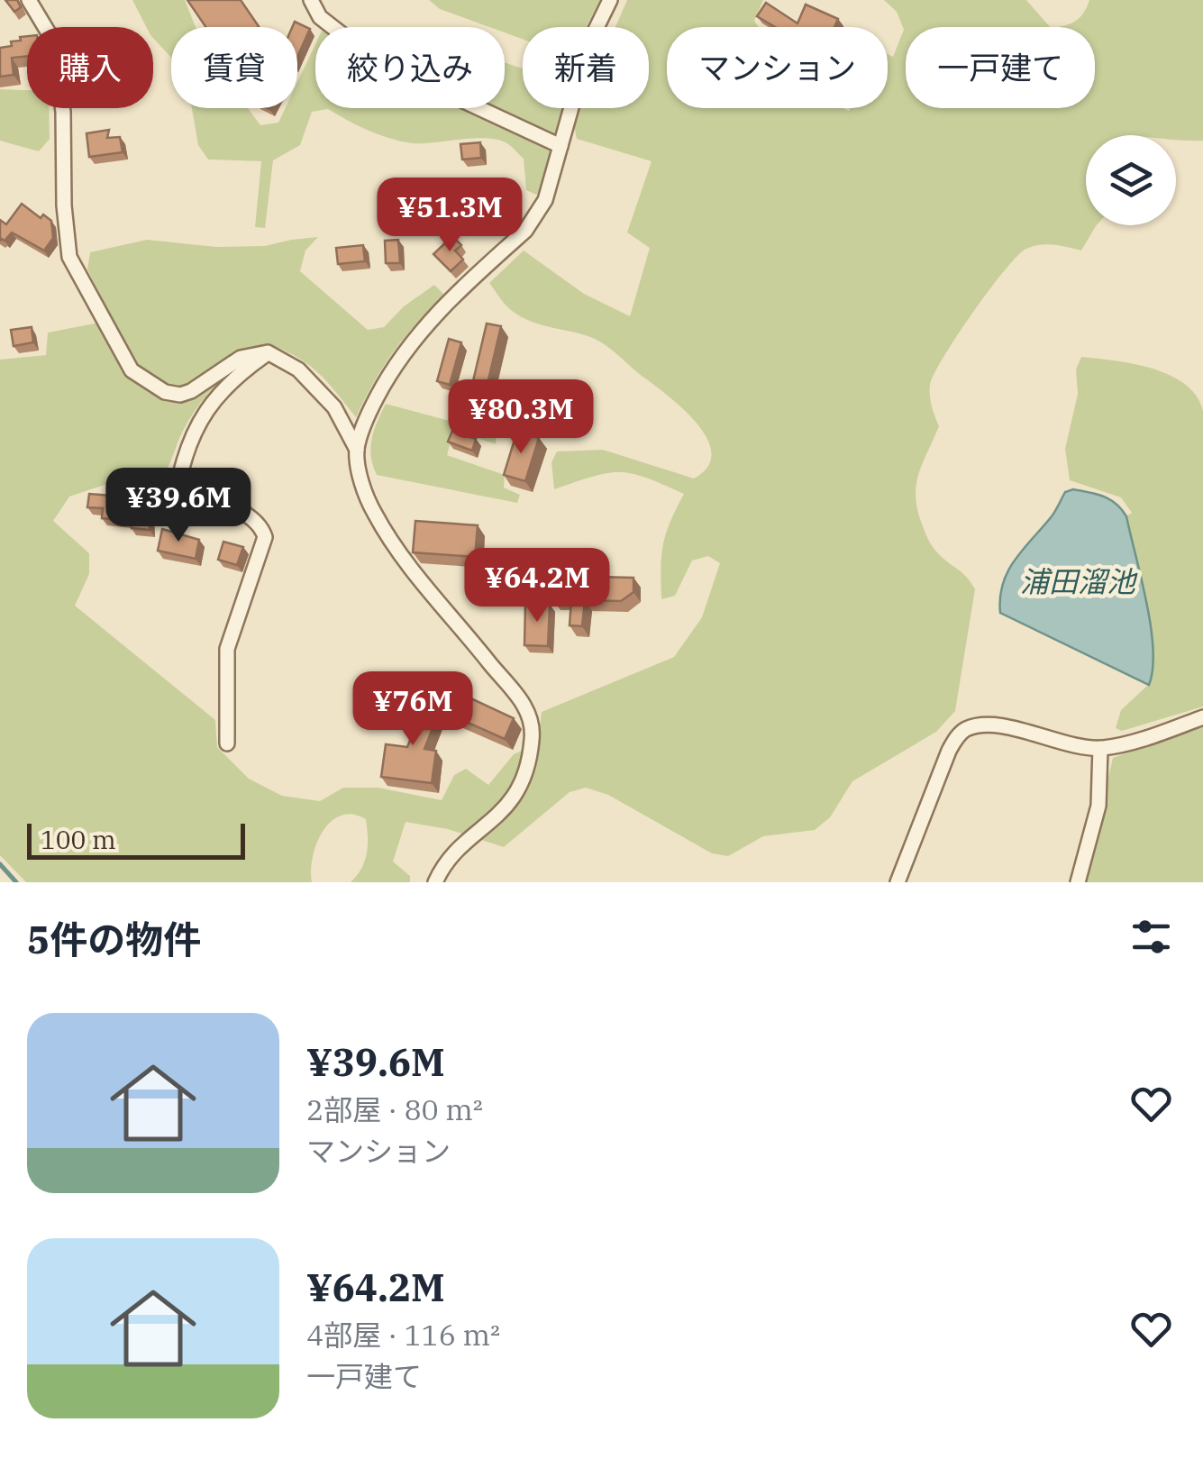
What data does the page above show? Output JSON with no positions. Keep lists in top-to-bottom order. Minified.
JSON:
{"water":["浦田溜池"],"scale_bar":"100 m","page":{"chip":["購入","賃貸","絞り込み","新着","マンション","一戸建て"],"price":["¥51.3M","¥80.3M","¥39.6M","¥64.2M","¥76M"],"scale":"100 m","heading":"5件の物件","list":[{"name":"¥39.6M","note":"2部屋 · 80 m² · マンション"},{"name":"¥64.2M","note":"4部屋 · 116 m² · 一戸建て"}]}}
